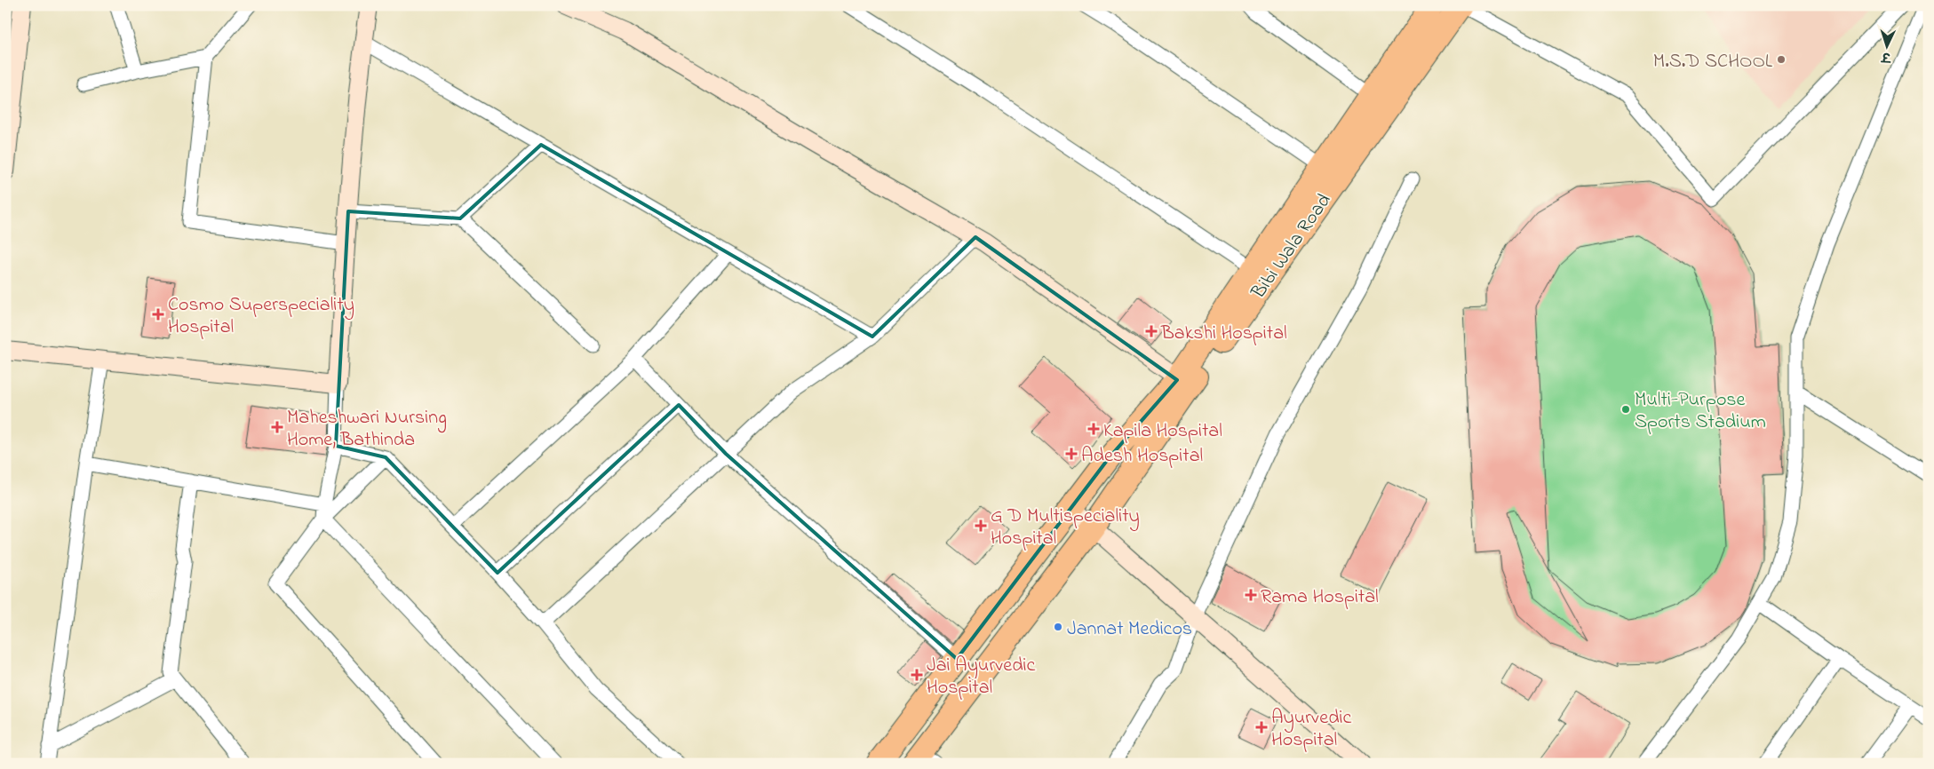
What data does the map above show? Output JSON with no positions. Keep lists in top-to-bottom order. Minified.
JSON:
{"streets":{"highway":["Bibi Wala Road"]},"places":{"other":["M.S.D SCHOOL","Multi-Purpose Sports Stadium","Jannat Medicos"],"health":["Cosmo Superspeciality Hospital","Bakshi Hospital","Maheshwari Nursing Home, Bathinda","Kapila Hospital","Adesh Hospital","G D Multispeciality Hospital","Rama Hospital","Jai Ayurvedic Hospital","Ayurvedic Hospital"]},"north":"bottom"}
